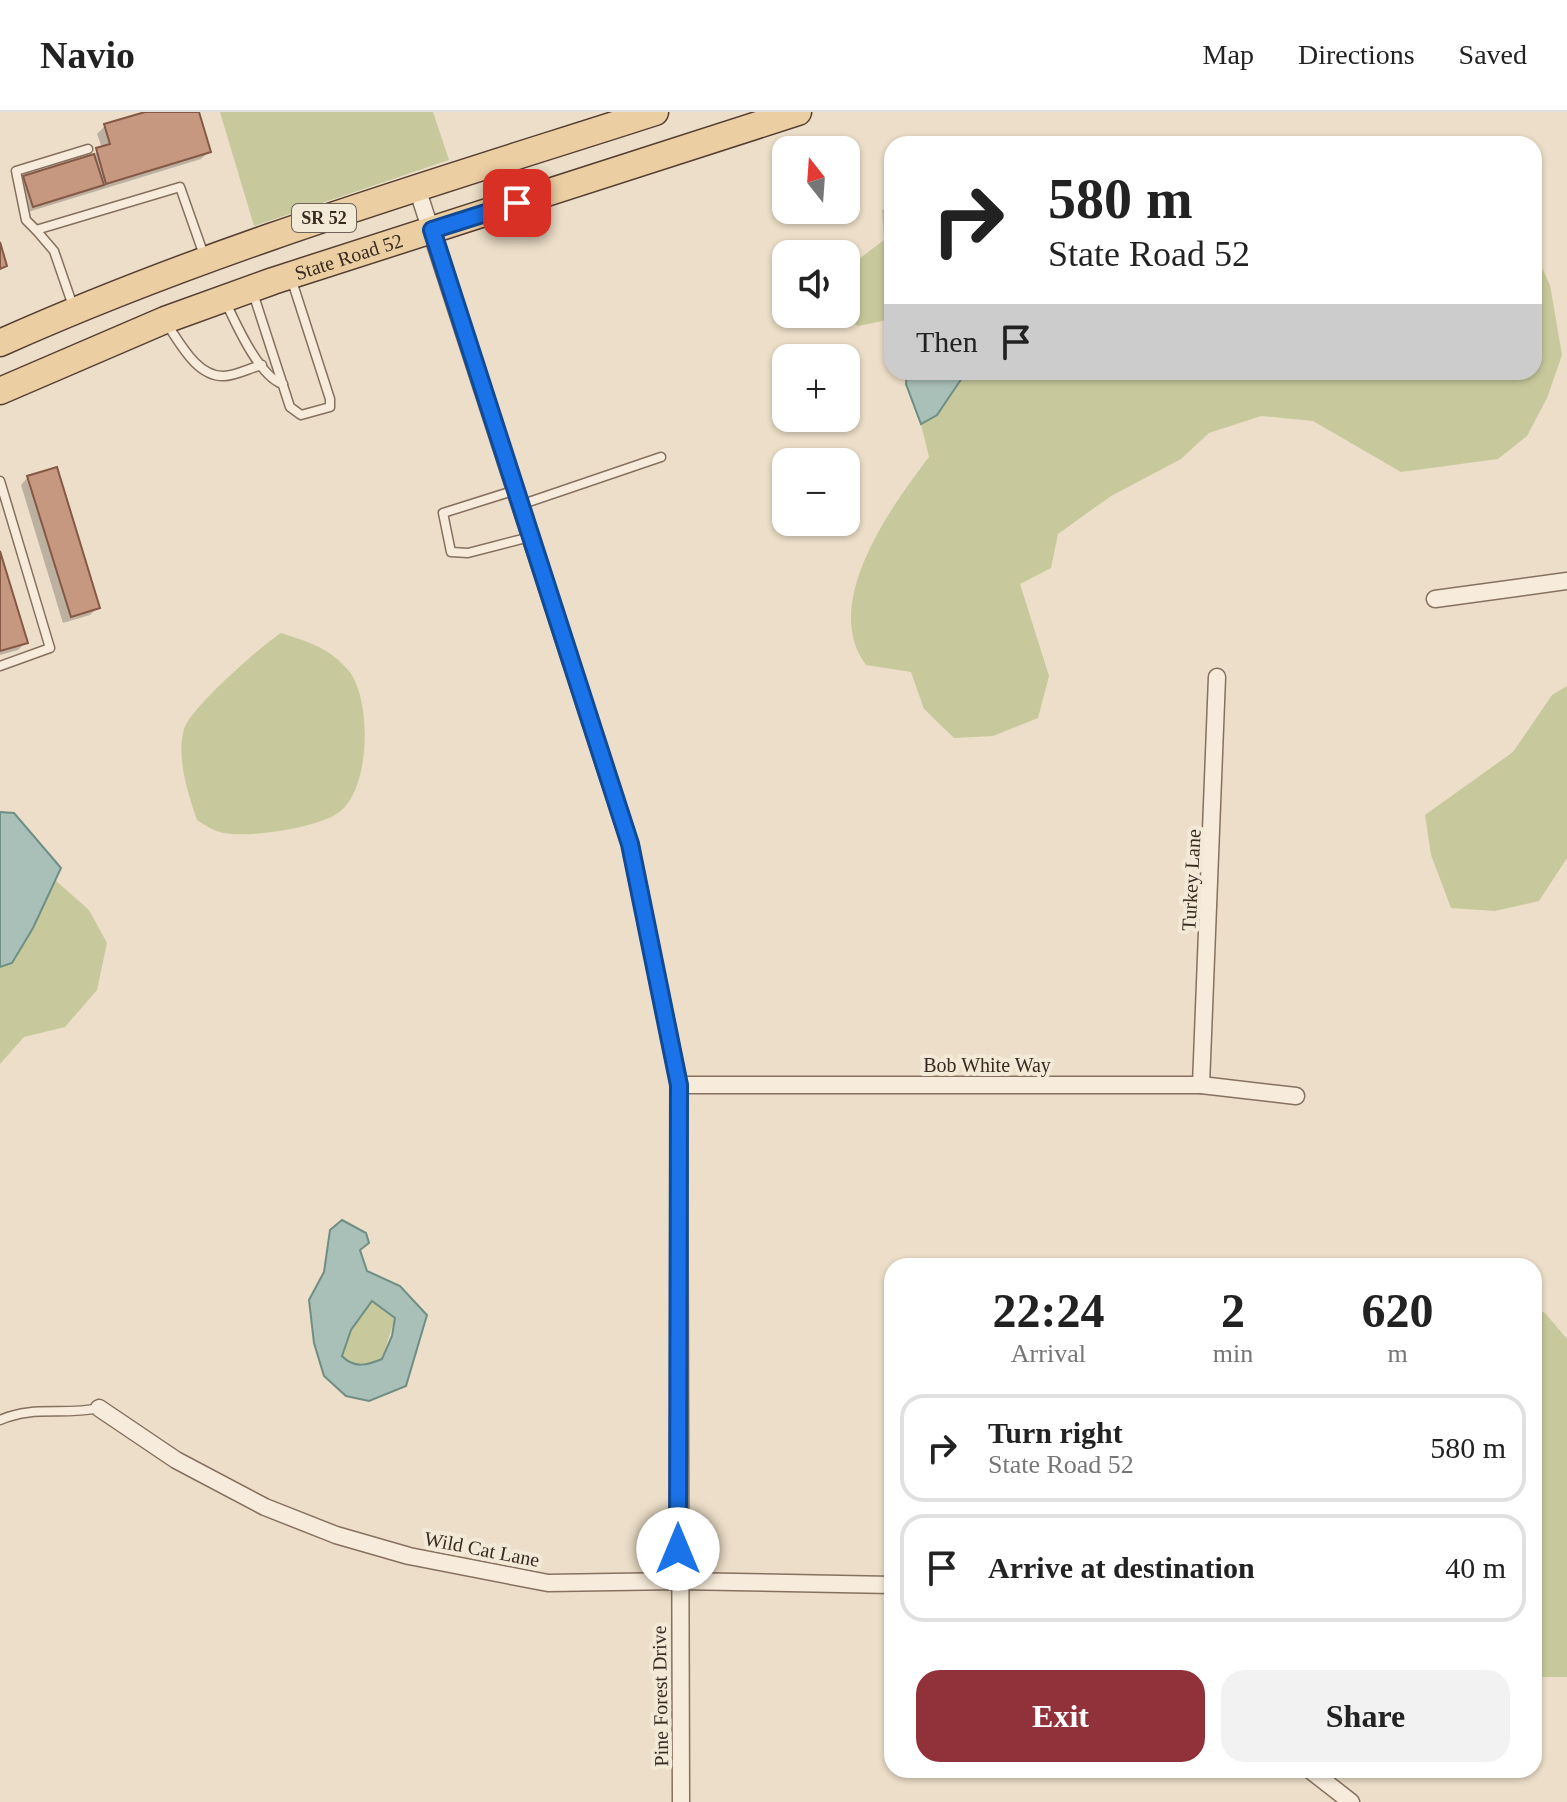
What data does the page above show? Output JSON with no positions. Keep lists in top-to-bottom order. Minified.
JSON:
{"streets":{"main road":["SR 52","State Road 52"],"street":["Turkey Lane","Bob White Way","Wild Cat Lane","Pine Forest Drive"]},"crossings":[["SR 52","Pine Forest Drive"],["State Road 52","Pine Forest Drive"],["Turkey Lane","Bob White Way"],["Bob White Way","Pine Forest Drive"],["Wild Cat Lane","Pine Forest Drive"]],"north":"top","page":{"header":"Navio","nav":["Map","Directions","Saved"],"map_buttons":["+","−"],"turn":["580 m","State Road 52"],"then":"Then","eta":["22:24","Arrival","2","min","620","m"],"list":[{"name":"Turn right","note":"State Road 52","value":"580 m"},{"name":"Arrive at destination","value":"40 m"}],"buttons":["Exit","Share"]}}
